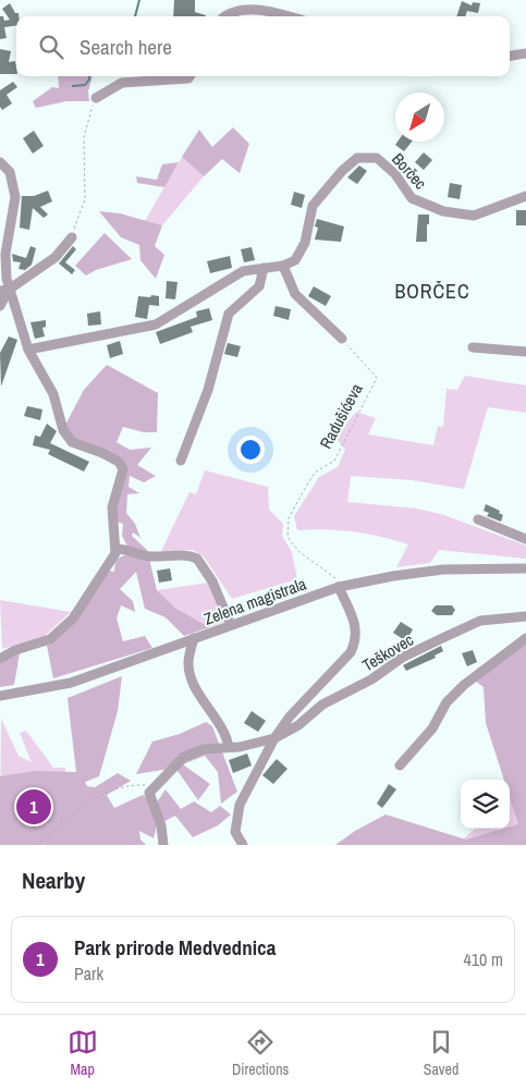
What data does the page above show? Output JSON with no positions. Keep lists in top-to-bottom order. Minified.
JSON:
{"streets":{"street":["Borčec","Zelena magistrala","Teškovec"],"path":["Radušićeva"]},"crossings":[["Radušićeva","Zelena magistrala"]],"districts":["BORČEC"],"north":"bottom left","page":{"search":"Search here","pins":"1","heading":"Nearby","list":[{"mark":"1","name":"Park prirode Medvednica","note":"Park","value":"410 m"}],"nav":["Map","Directions","Saved"]}}
